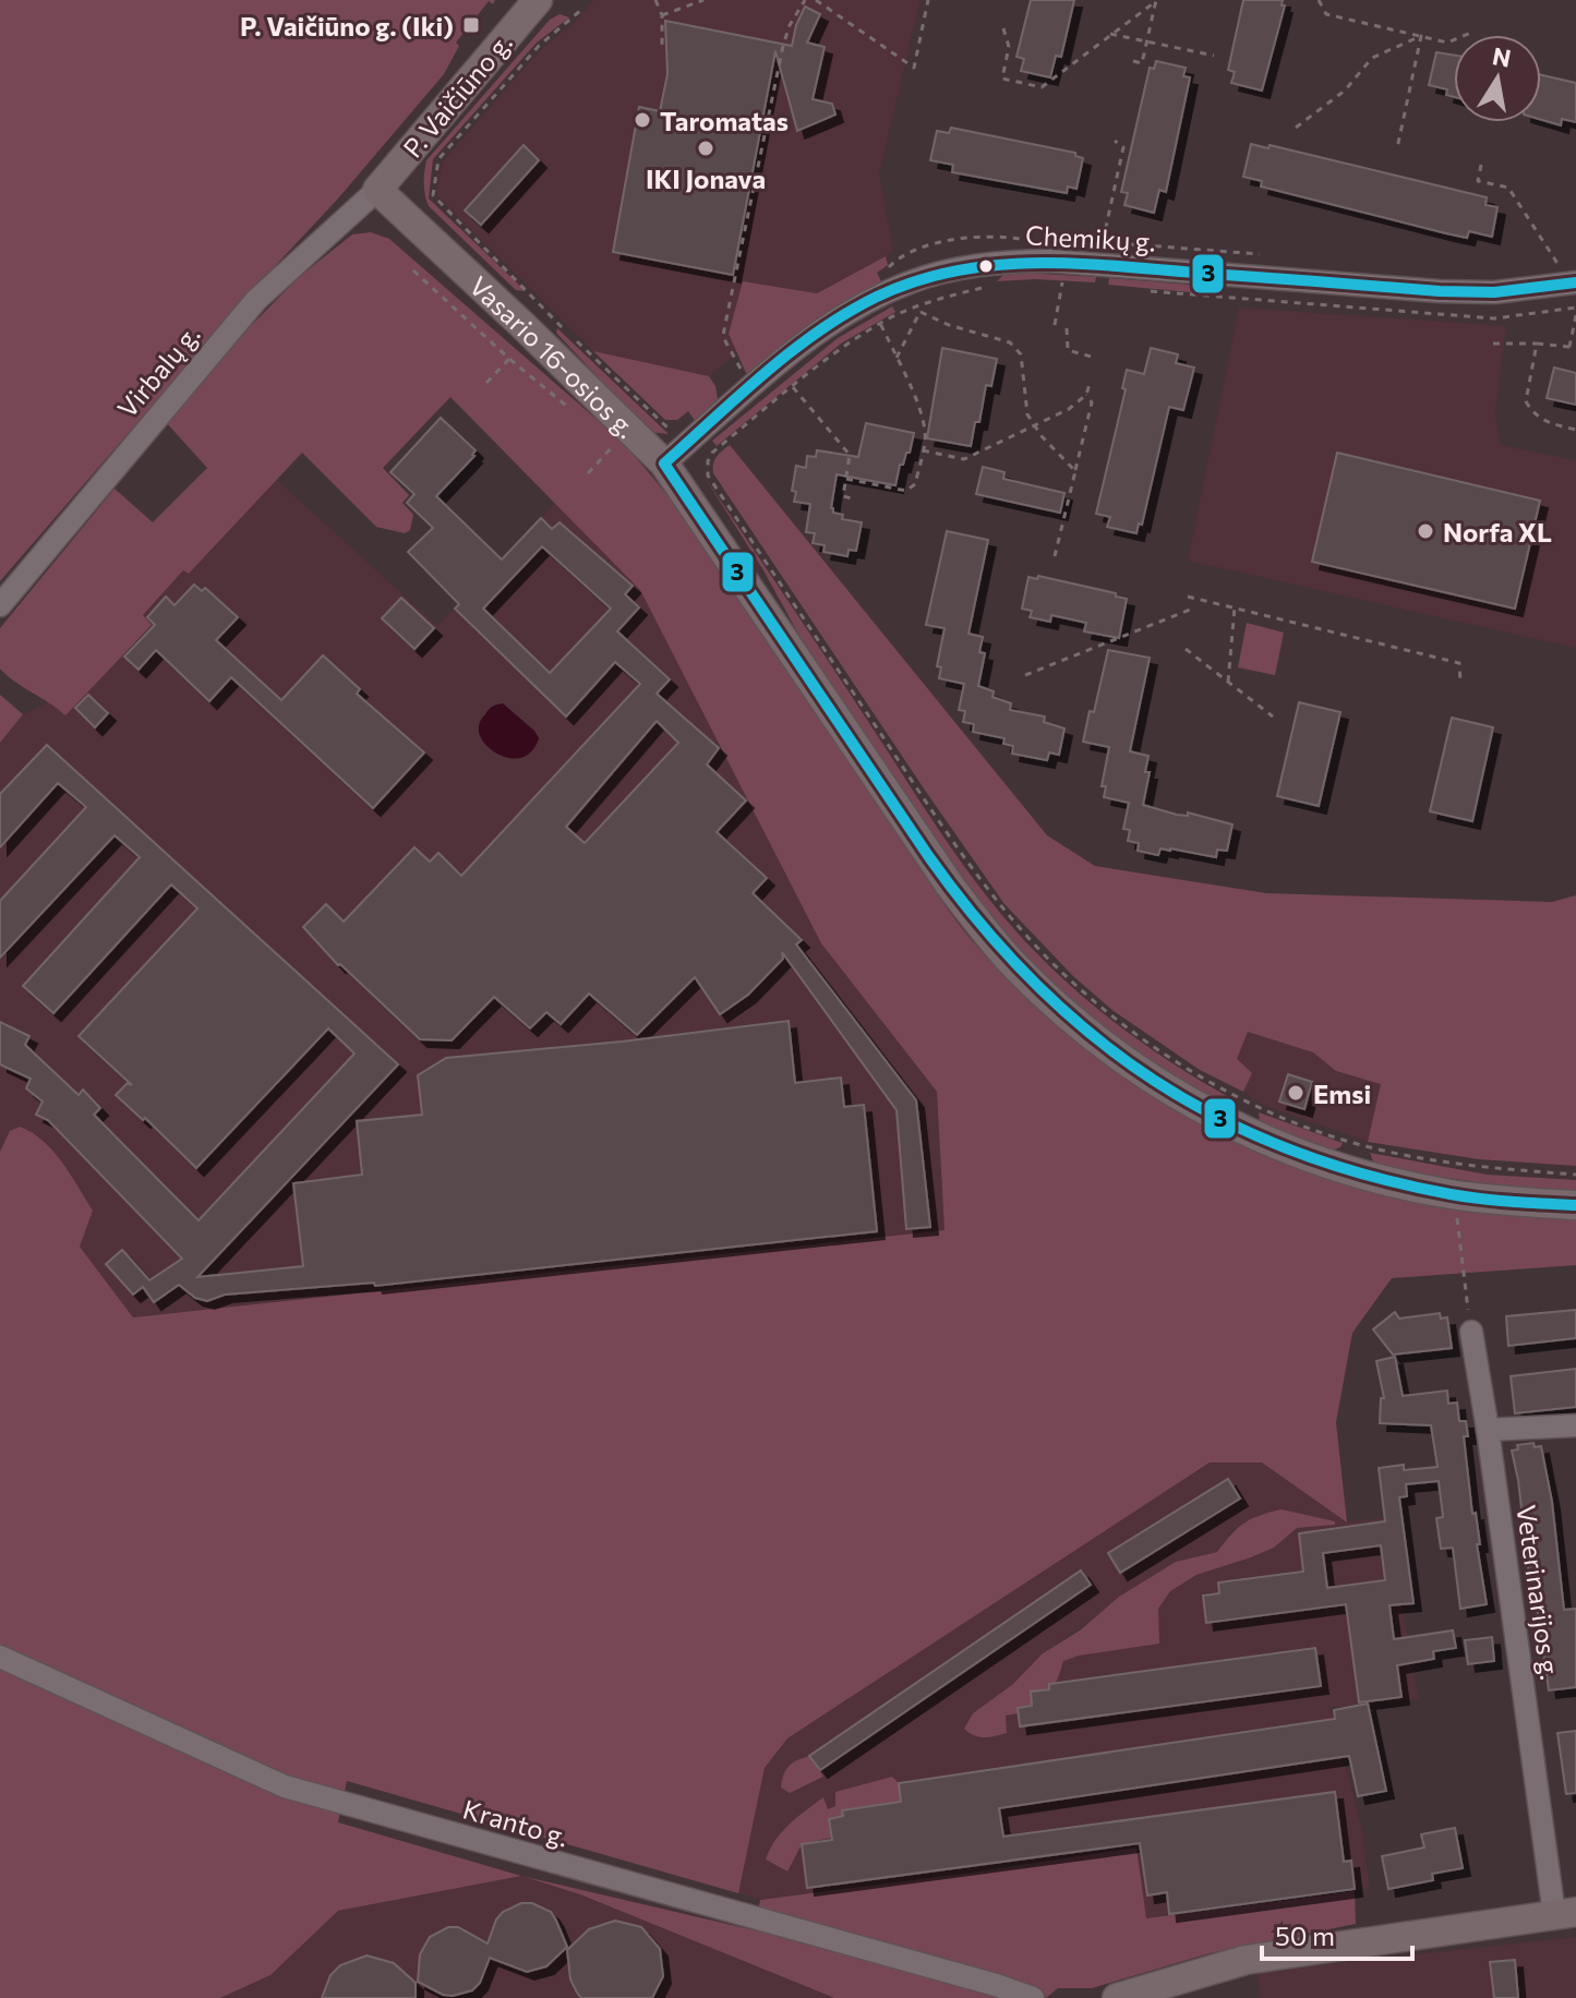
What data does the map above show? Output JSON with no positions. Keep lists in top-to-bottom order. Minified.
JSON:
{"streets":{"main road":["P. Vaičiūno g.","Vasario 16-osios g."],"street":["Chemikų g.","Virbalų g.","Veterinarijos g.","Kranto g."]},"crossings":[["P. Vaičiūno g.","Vasario 16-osios g."],["P. Vaičiūno g.","Virbalų g."],["Chemikų g.","Vasario 16-osios g."],["Vasario 16-osios g.","Virbalų g."]],"places":{"transit":["P. Vaičiūno g. (Iki)"],"other":["Taromatas","IKI Jonava","Norfa XL","Emsi"]},"lines":["transit line 3"],"scale_bar":"50 m","north":"top"}
